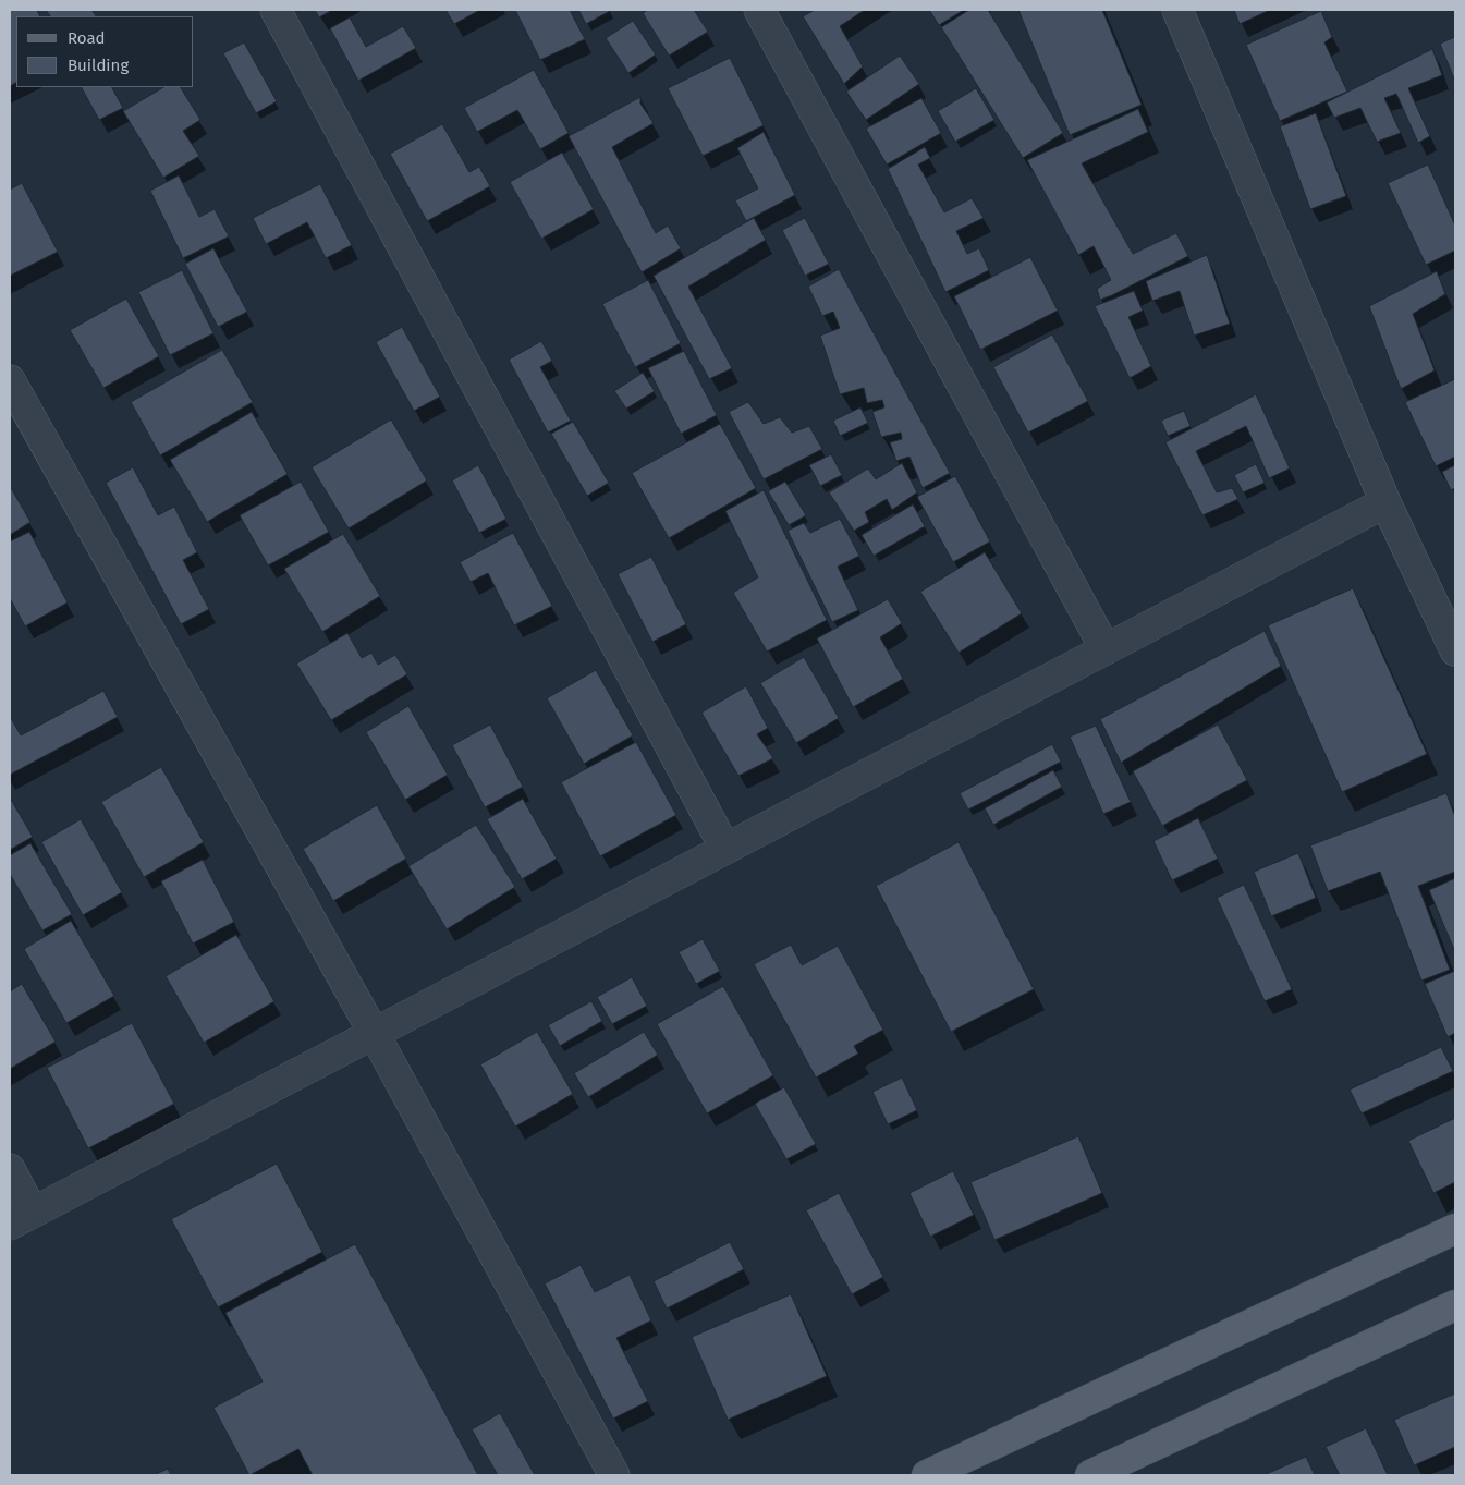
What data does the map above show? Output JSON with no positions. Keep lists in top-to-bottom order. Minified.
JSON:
{"legend":["Road","Building"]}
